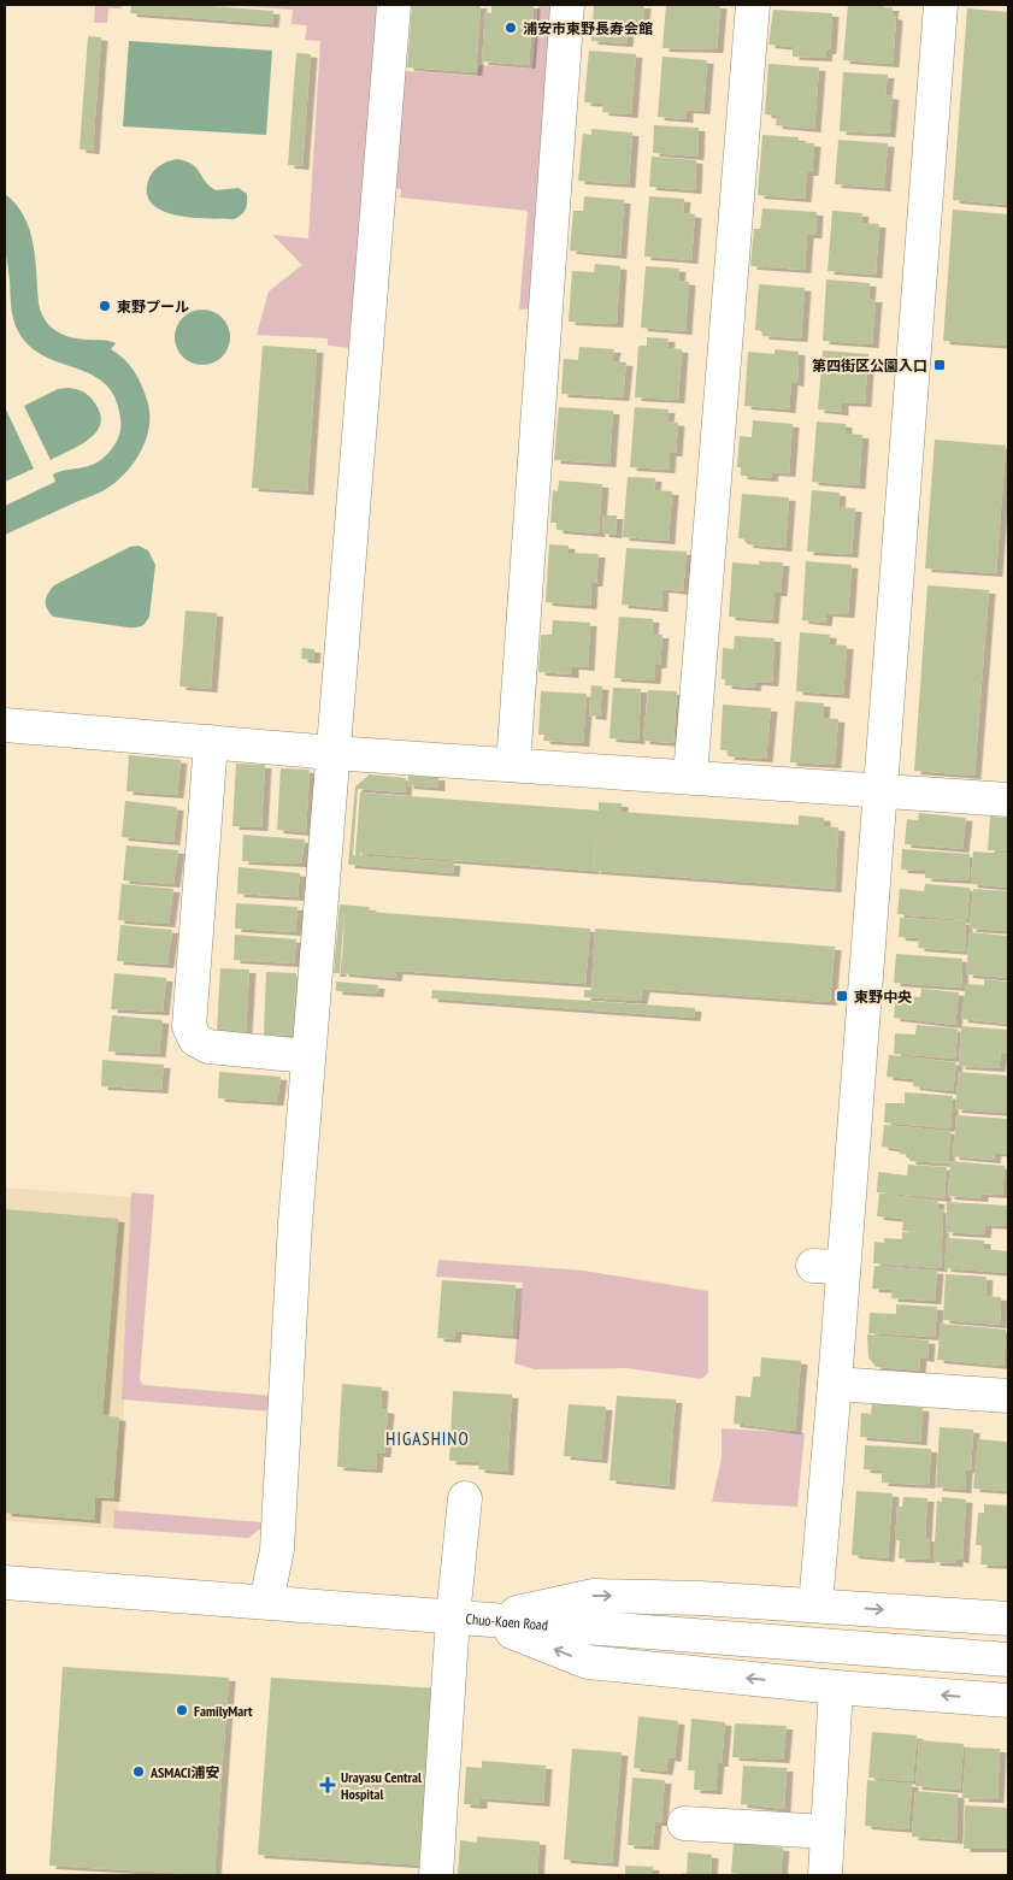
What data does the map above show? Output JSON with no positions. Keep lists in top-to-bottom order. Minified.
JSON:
{"streets":{"street":["Chuo-Koen Road"]},"districts":["HIGASHINO"],"places":{"other":["浦安市東野長寿会館","東野プール","FamilyMart","ASMACI浦安"],"transit":["第四街区公園入口","東野中央"],"health":["Urayasu Central Hospital"]}}
